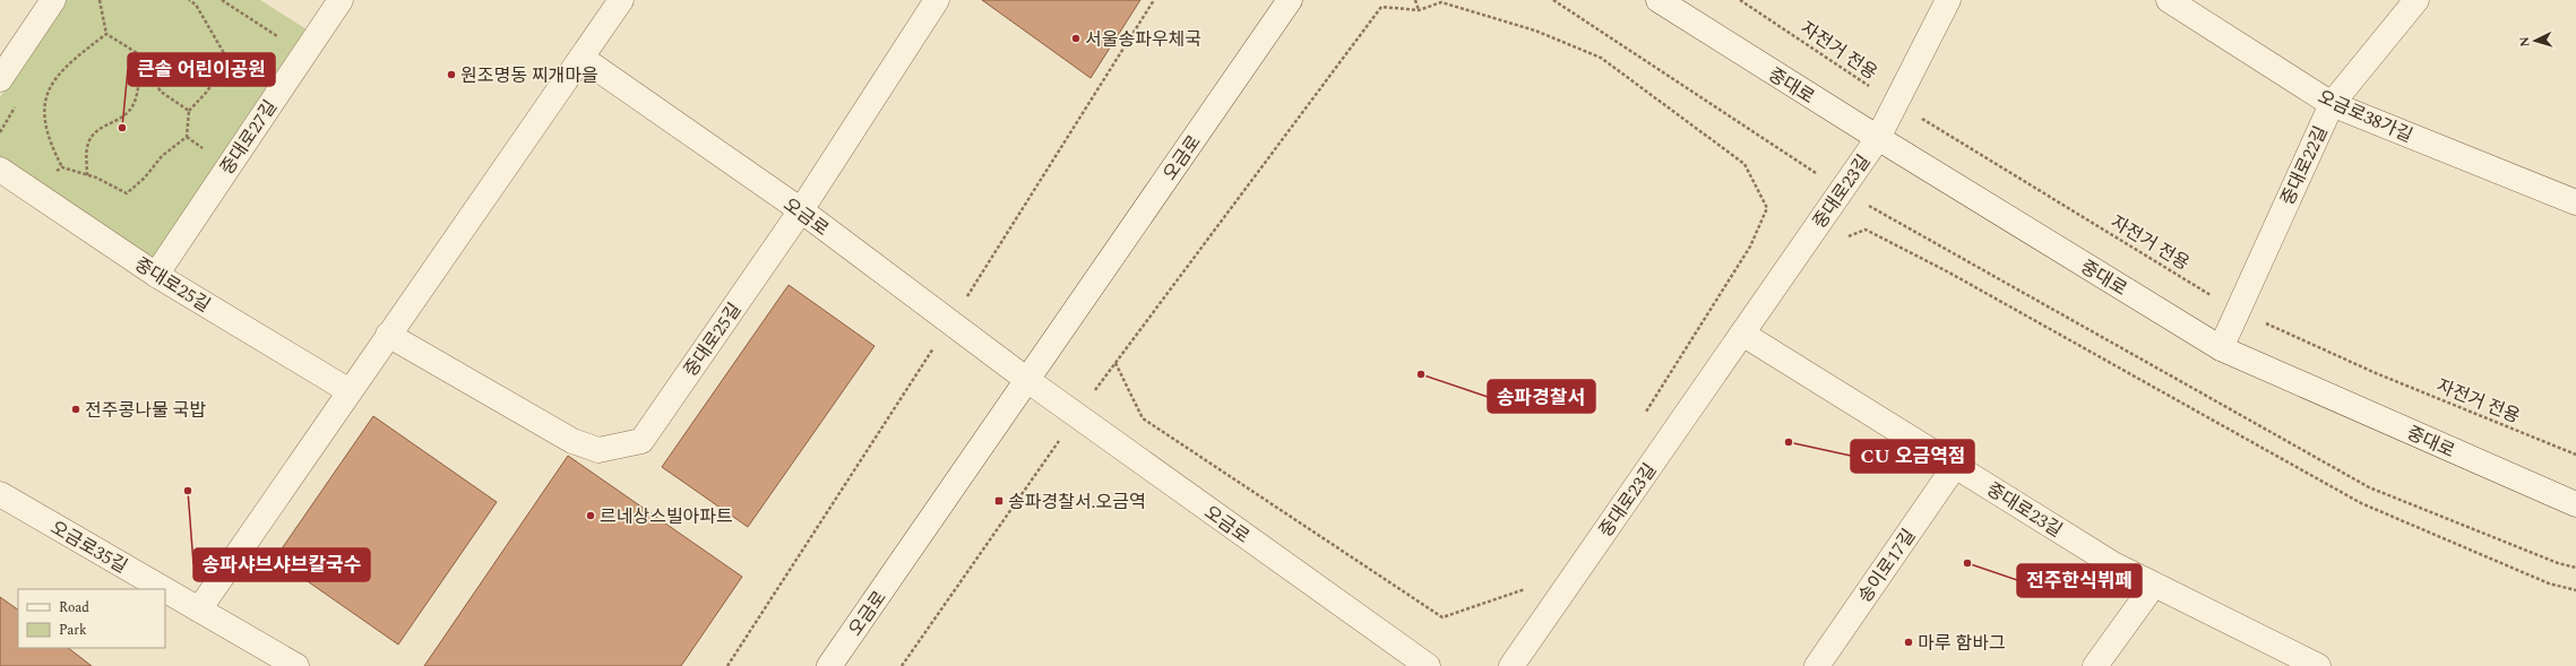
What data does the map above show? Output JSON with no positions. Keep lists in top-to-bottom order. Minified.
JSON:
{"streets":{"street":["중대로","오금로38가길","중대로27길","오금로","중대로22길","중대로23길","중대로25길","오금로35길","송이로17길"],"path":["자전거 전용"]},"crossings":[["자전거 전용","중대로22길"],["자전거 전용","중대로23길"],["중대로","중대로22길"],["중대로","중대로23길"],["오금로38가길","중대로22길"],["중대로27길","중대로25길"],["오금로","중대로25길"],["중대로23길","송이로17길"]],"places":{"other":["서울송파우체국","원조명동 찌개마을","큰솔 어린이공원","송파경찰서","전주콩나물 국밥","CU 오금역점","송파샤브샤브칼국수","르네상스빌아파트","전주한식뷔페","마루 함바그"],"transit":["송파경찰서.오금역"]},"legend":["Road","Park"],"north":"left"}
